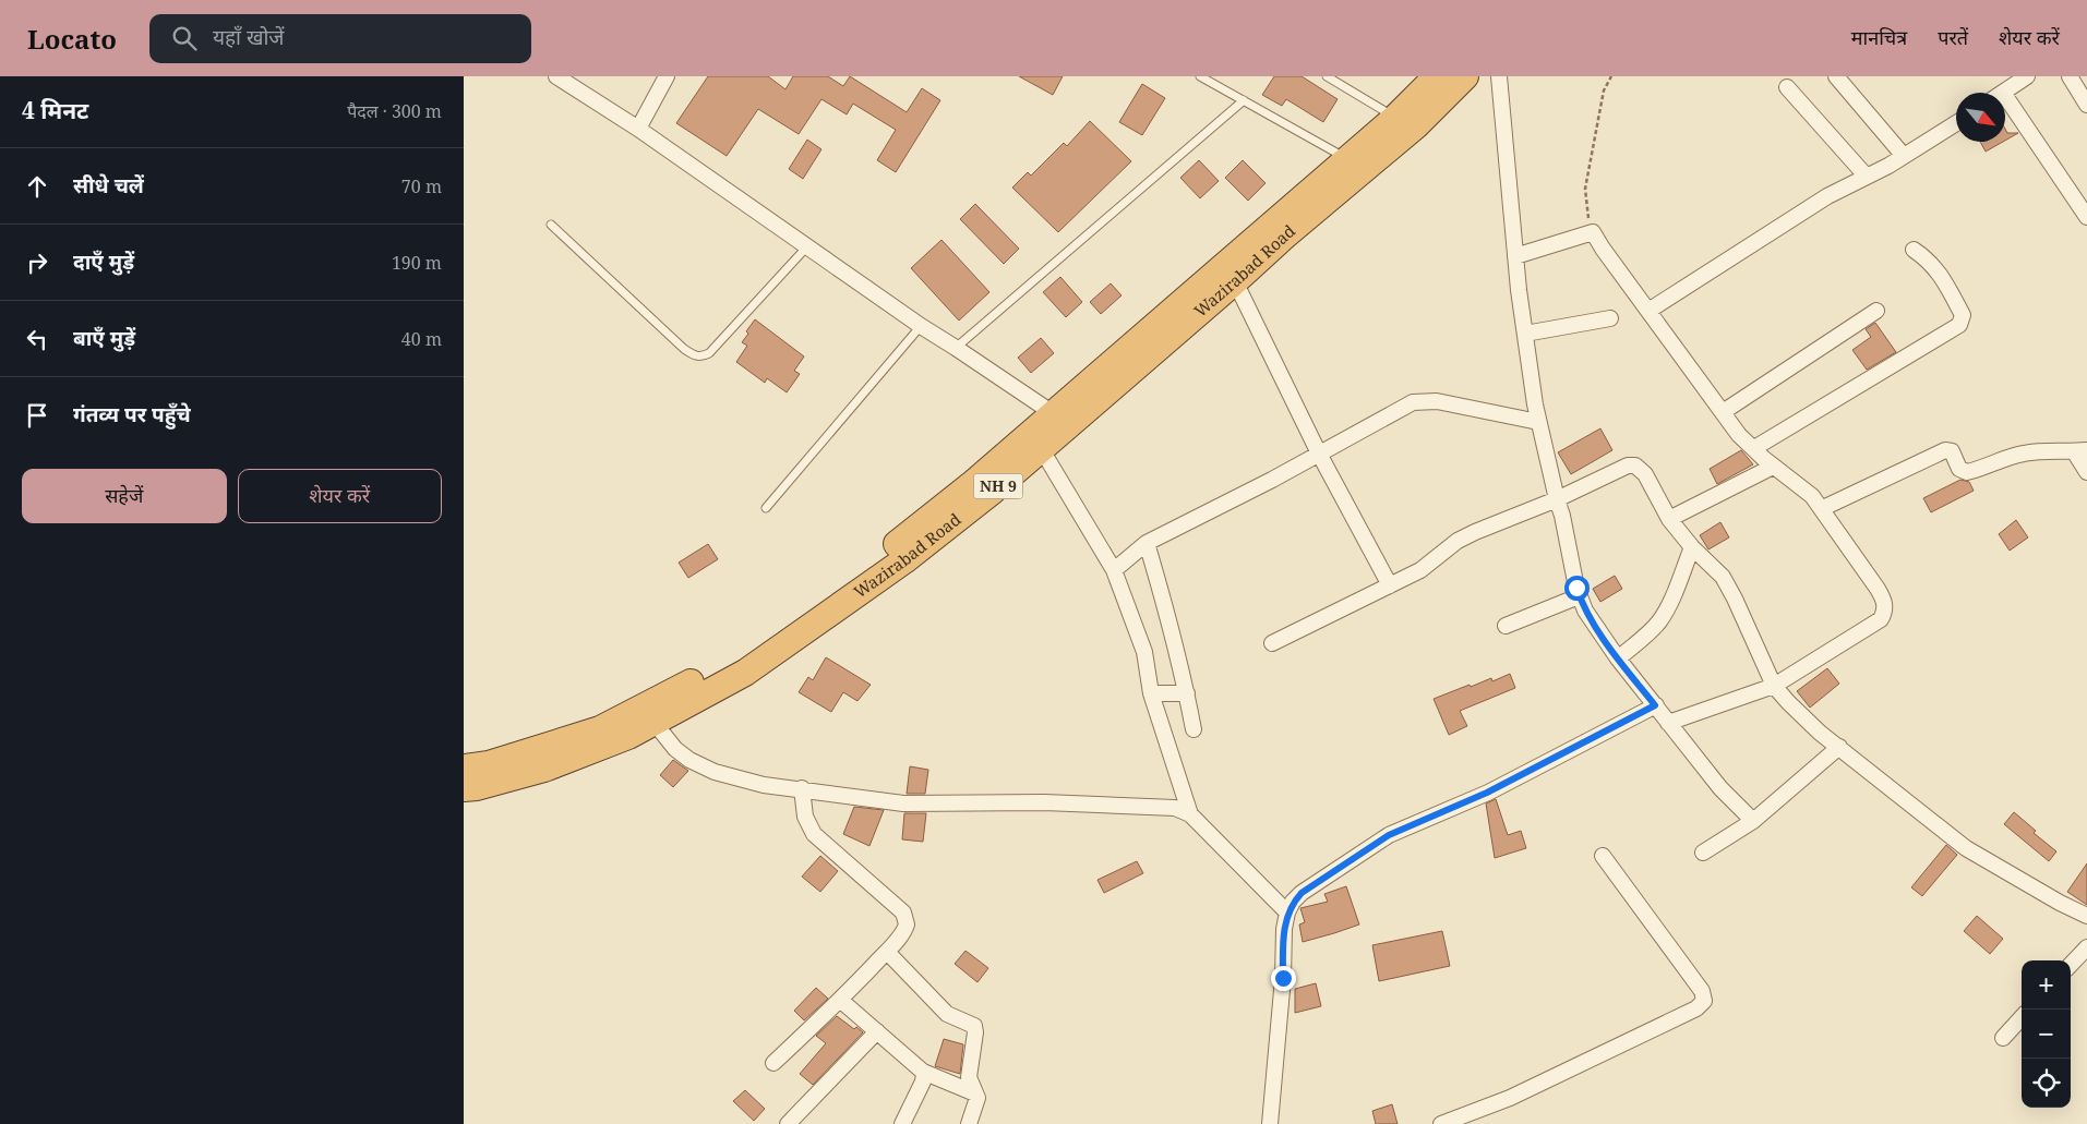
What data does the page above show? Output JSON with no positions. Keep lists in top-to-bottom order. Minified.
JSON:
{"streets":{"highway":["Wazirabad Road","NH 9"]},"north":"bottom right","page":{"header":"Locato","search":"यहाँ खोजें","nav":["मानचित्र","परतें","शेयर करें"],"heading":["4 मिनट","पैदल · 300 m"],"list":[["सीधे चलें","70 m"],["दाएँ मुड़ें","190 m"],["बाएँ मुड़ें","40 m"],"गंतव्य पर पहुँचे"],"buttons":["सहेजें","शेयर करें"],"map_buttons":["+","−"]}}
